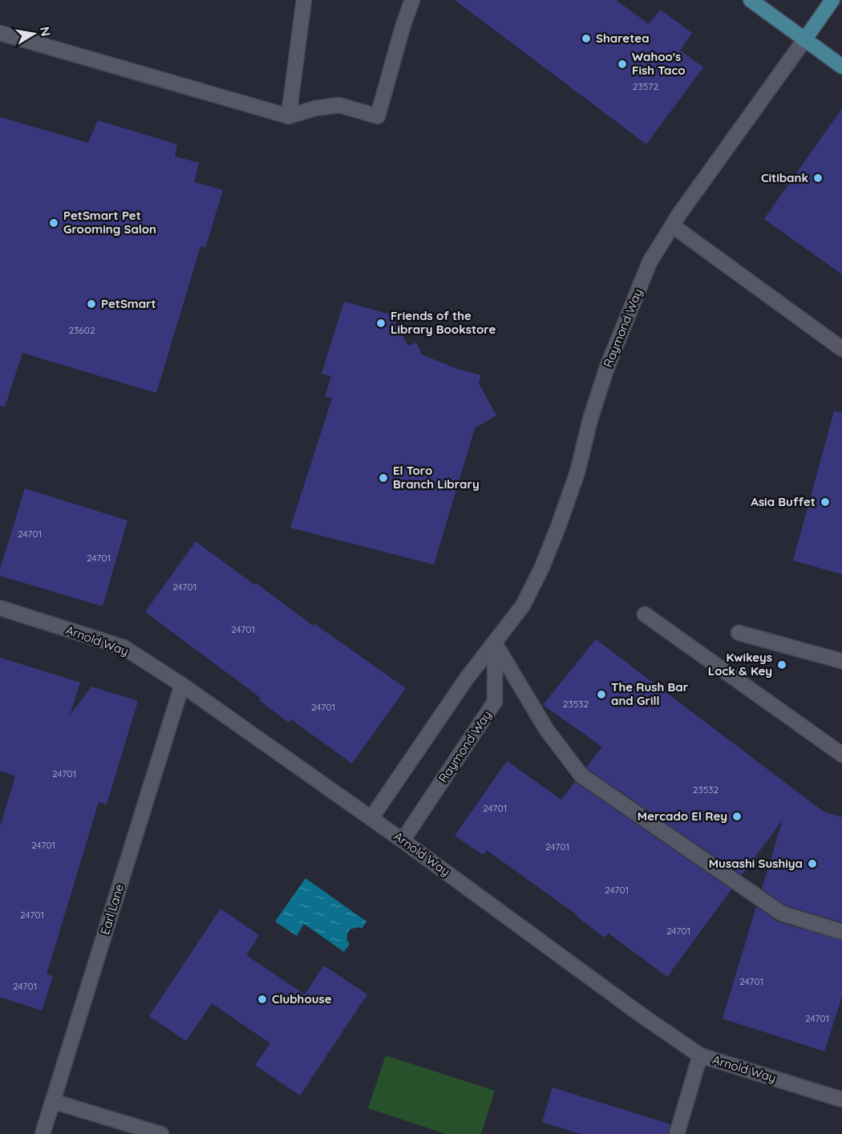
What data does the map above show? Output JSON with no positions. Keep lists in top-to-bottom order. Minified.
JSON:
{"streets":{"street":["Raymond Way","Arnold Way","Earl Lane"]},"crossings":[["Raymond Way","Arnold Way"],["Arnold Way","Earl Lane"]],"places":["Sharetea","Wahoo's Fish Taco","Citibank","PetSmart Pet Grooming Salon","PetSmart","Friends of the Library Bookstore","El Toro Branch Library","Asia Buffet","Kwikeys Lock & Key","The Rush Bar and Grill","Mercado El Rey","Musashi Sushiya","Clubhouse"],"house_numbers":["23572","23602","24701","24701","24701","24701","23532","24701","24701","23532","24701","24701","24701","24701","24701","24701","24701","24701","24701"],"north":"right"}
